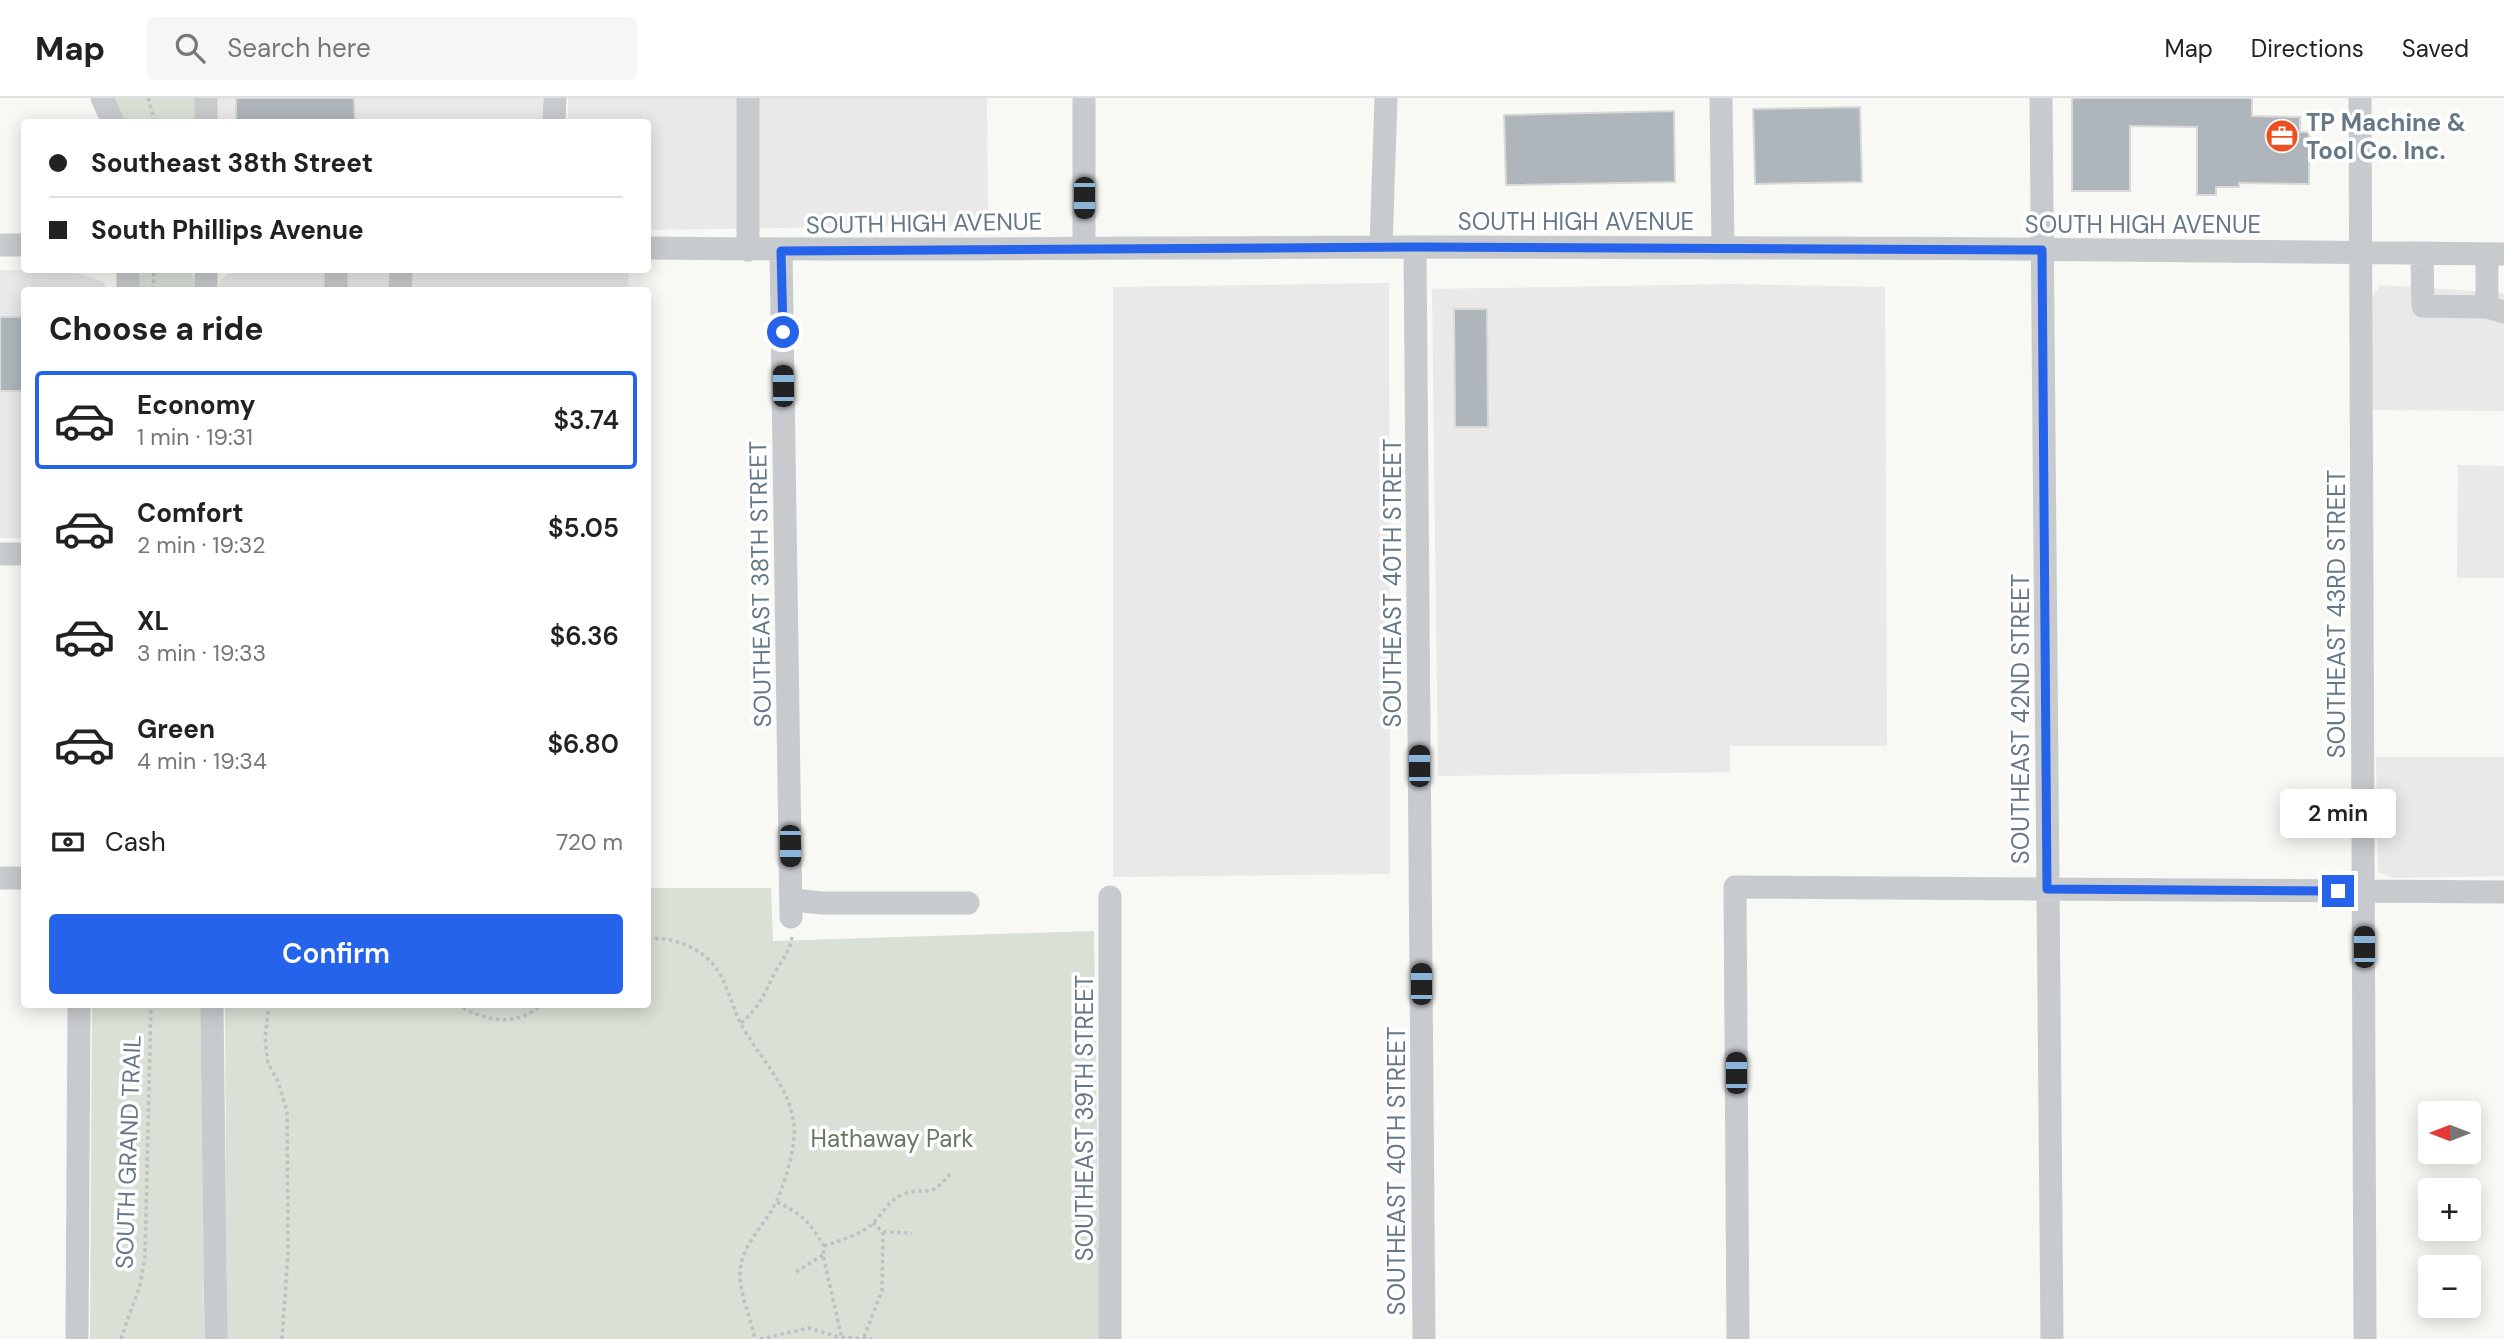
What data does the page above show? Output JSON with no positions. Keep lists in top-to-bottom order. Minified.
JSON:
{"streets":{"street":["SOUTH HIGH AVENUE","SOUTHEAST 40TH STREET","SOUTHEAST 38TH STREET","SOUTHEAST 43RD STREET","SOUTHEAST 42ND STREET","SOUTHEAST 39TH STREET"],"path":["SOUTH GRAND TRAIL"]},"crossings":[["SOUTH HIGH AVENUE","SOUTHEAST 40TH STREET"],["SOUTH HIGH AVENUE","SOUTHEAST 38TH STREET"],["SOUTH HIGH AVENUE","SOUTHEAST 43RD STREET"],["SOUTH HIGH AVENUE","SOUTHEAST 42ND STREET"]],"parks":["Hathaway Park"],"places":{"office":["TP Machine & Tool Co. Inc."]},"north":"left","page":{"header":"Map","search":"Search here","nav":["Map","Directions","Saved"],"banner":["Southeast 38th Street","South Phillips Avenue"],"heading":"Choose a ride","list":[{"name":"Economy","note":"1 min · 19:31","value":"$3.74"},{"name":"Comfort","note":"2 min · 19:32","value":"$5.05"},{"name":"XL","note":"3 min · 19:33","value":"$6.36"},{"name":"Green","note":"4 min · 19:34","value":"$6.80"}],"bubble":"2 min","pay":["Cash","720 m"],"buttons":"Confirm","map_buttons":["+","−"]}}
